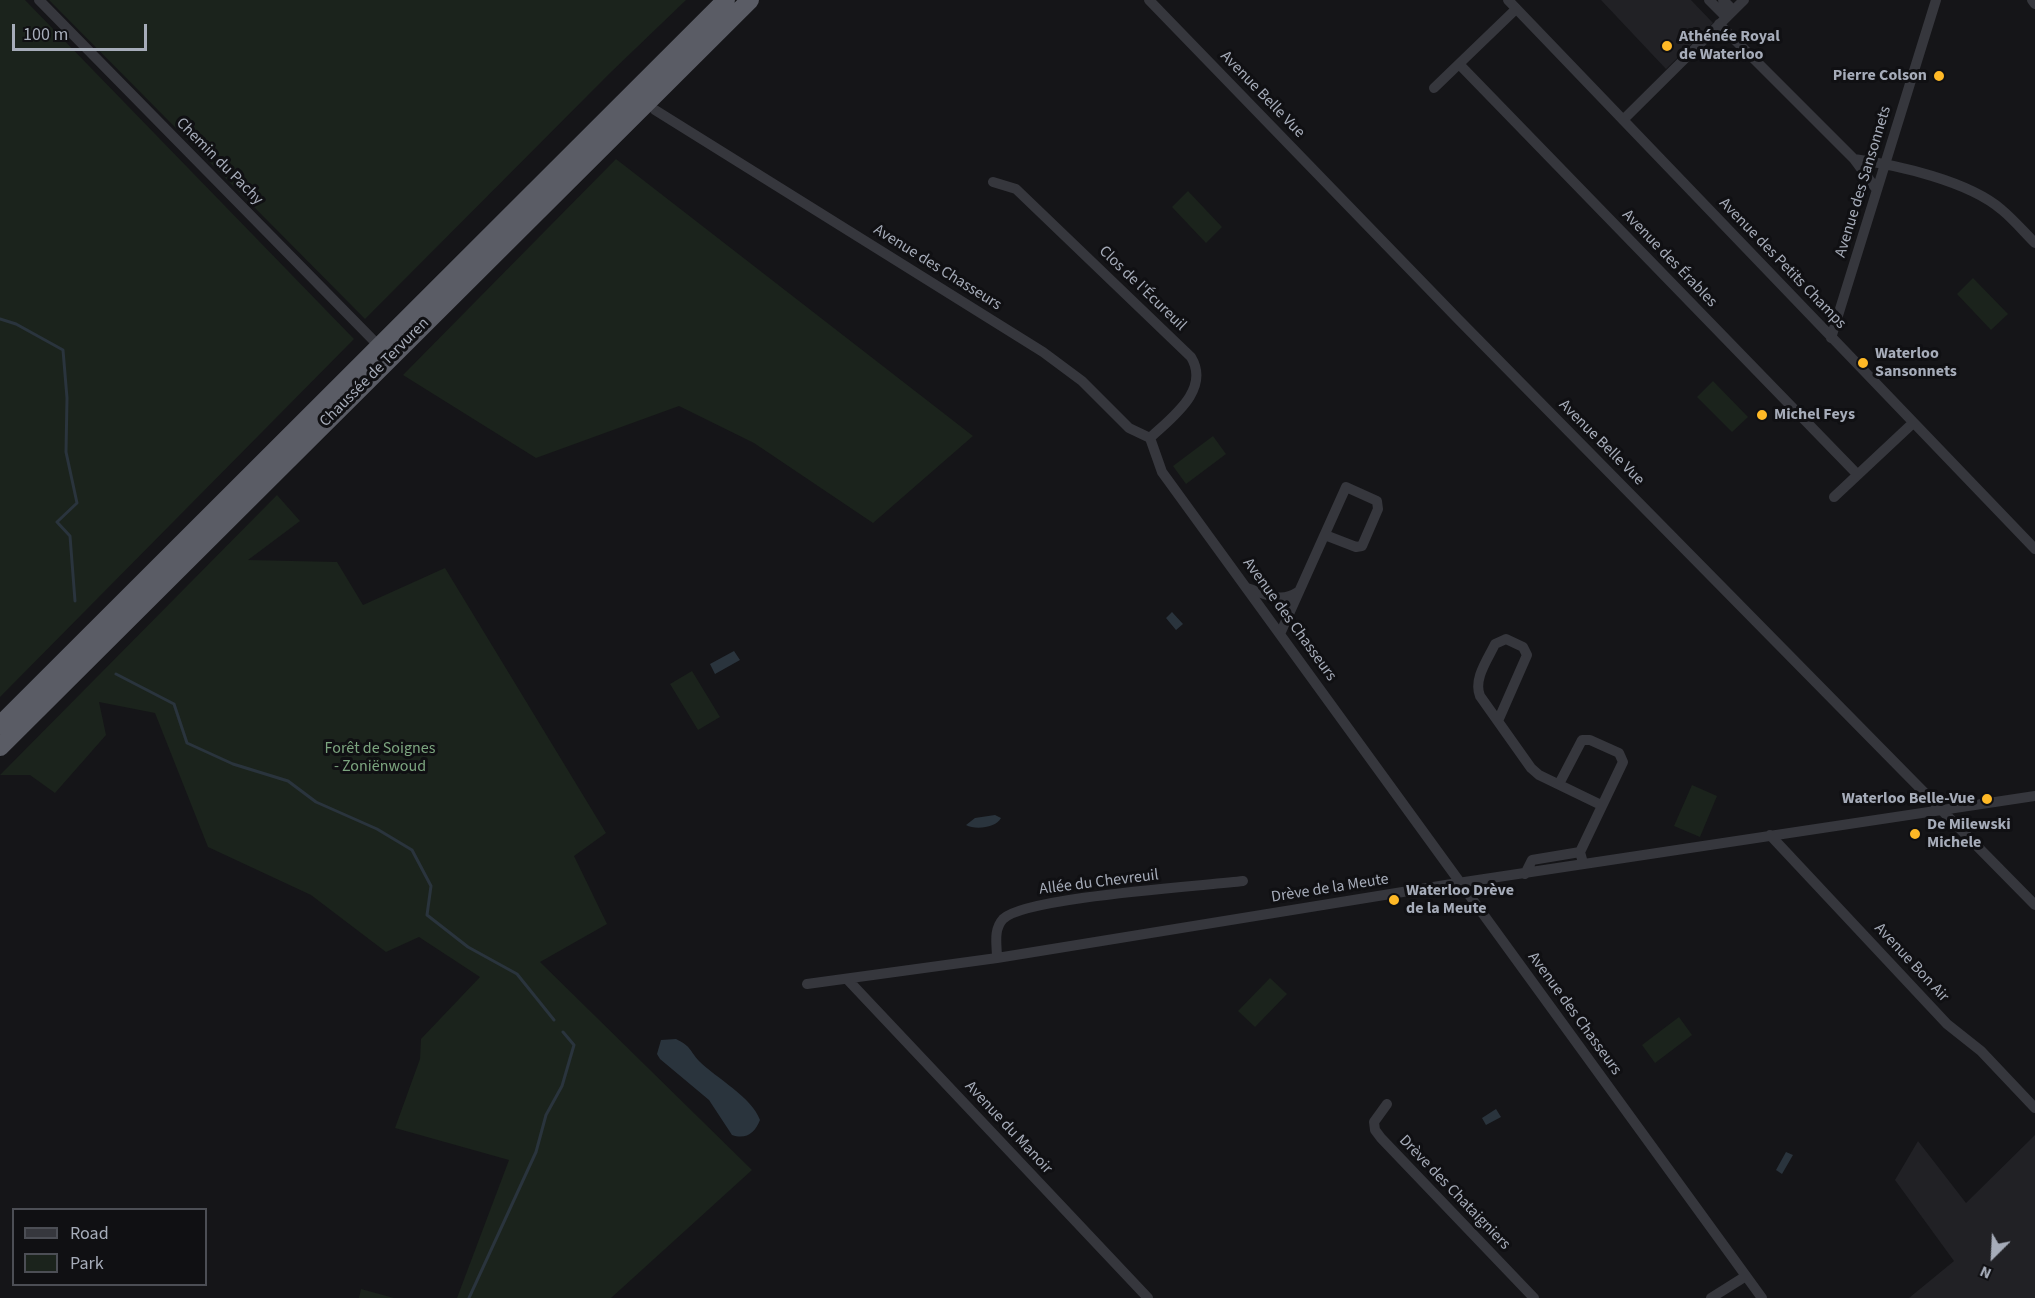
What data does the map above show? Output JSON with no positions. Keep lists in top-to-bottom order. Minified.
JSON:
{"streets":{"highway":["Chaussée de Tervuren"],"street":["Avenue Belle Vue","Chemin du Pachy","Avenue des Sansonnets","Avenue des Érables","Avenue des Petits Champs","Avenue des Chasseurs","Clos de l'Écureuil","Allée du Chevreuil","Drève de la Meute","Avenue Bon Air","Avenue du Manoir","Drève des Chataigniers"]},"crossings":[["Avenue Belle Vue","Drève de la Meute"],["Chemin du Pachy","Chaussée de Tervuren"],["Avenue des Sansonnets","Avenue des Petits Champs"],["Avenue des Chasseurs","Clos de l'Écureuil"],["Avenue des Chasseurs","Drève de la Meute"],["Allée du Chevreuil","Drève de la Meute"],["Drève de la Meute","Avenue Bon Air"],["Drève de la Meute","Avenue du Manoir"]],"parks":["Forêt de Soignes - Zoniënwoud"],"places":["Athénée Royal de Waterloo","Pierre Colson","Waterloo Sansonnets","Michel Feys","Waterloo Belle-Vue","De Milewski Michele","Waterloo Drève de la Meute"],"legend":["Road","Park"],"scale_bar":"100 m","north":"bottom left"}
